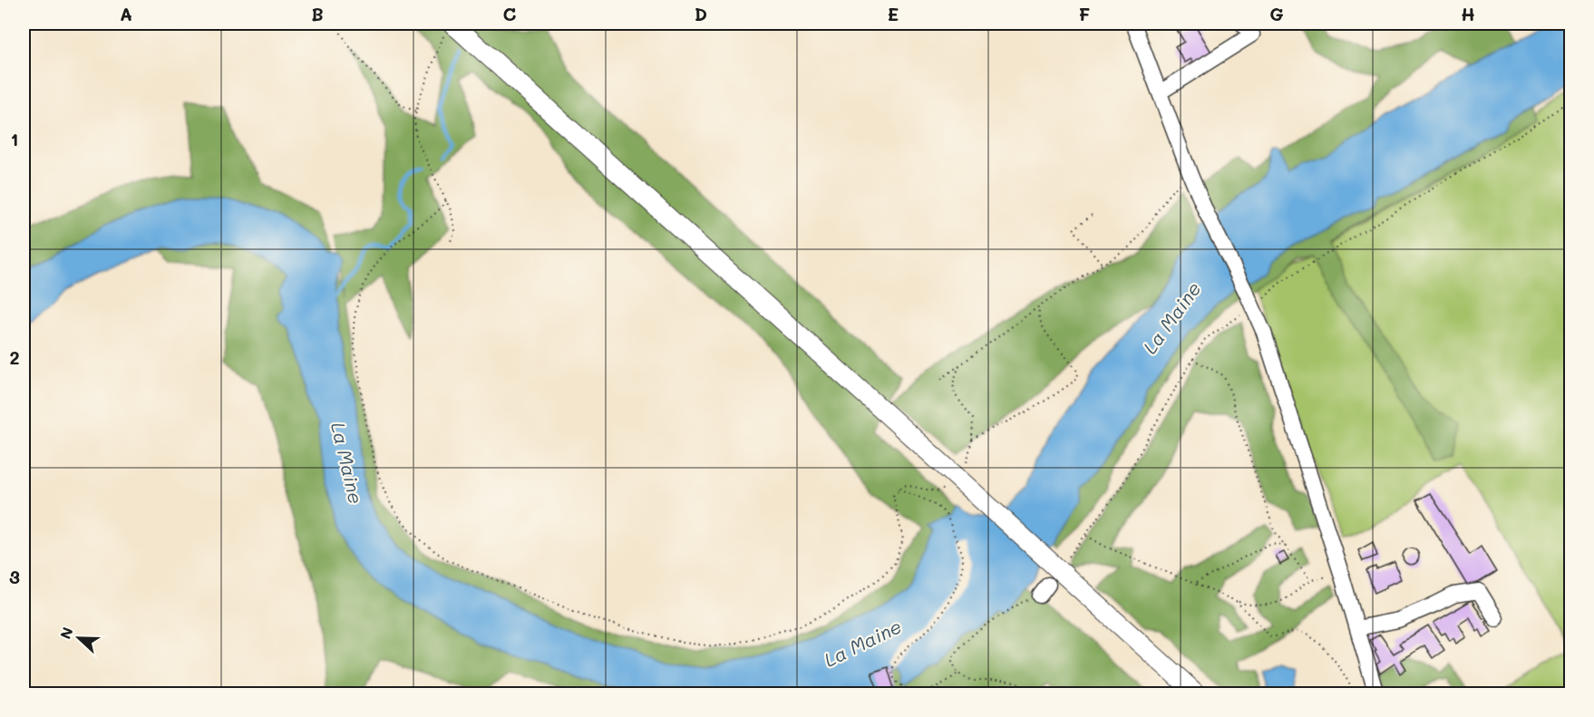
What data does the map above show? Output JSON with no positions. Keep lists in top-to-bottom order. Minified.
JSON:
{"water":["La Maine"],"north":"left","grid":{"columns":["A","B","C","D","E","F","G","H"],"rows":["1","2","3"]}}
